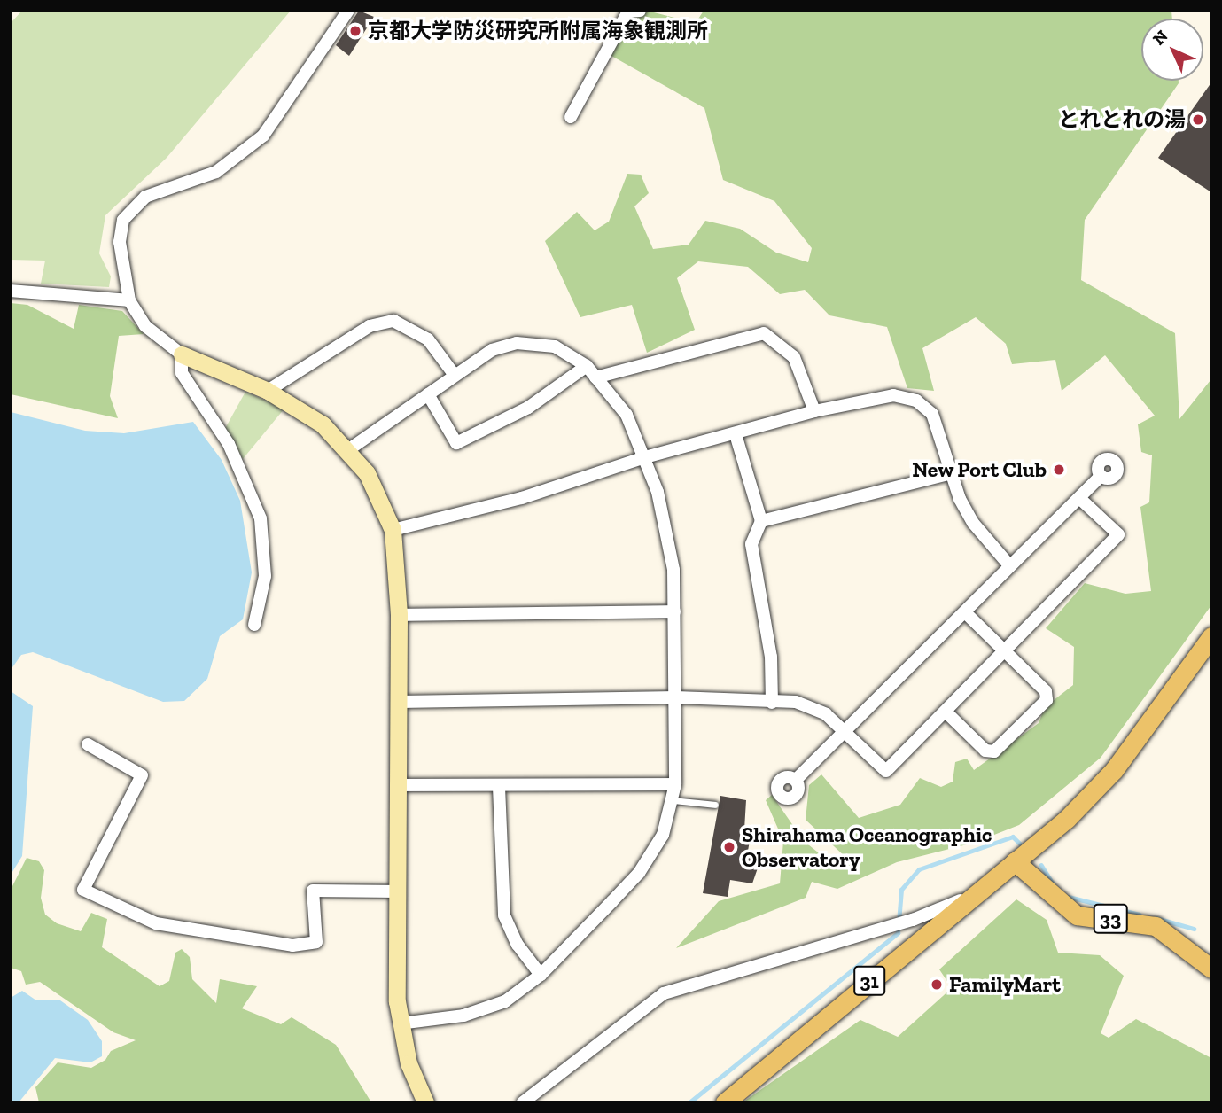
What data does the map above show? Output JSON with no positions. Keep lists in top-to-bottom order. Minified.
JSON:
{"streets":{"main road":["33","31"]},"crossings":[["33","31"]],"places":["京都大学防災研究所附属海象観測所","とれとれの湯","New Port Club","Shirahama Oceanographic Observatory","FamilyMart"],"north":"top left"}
